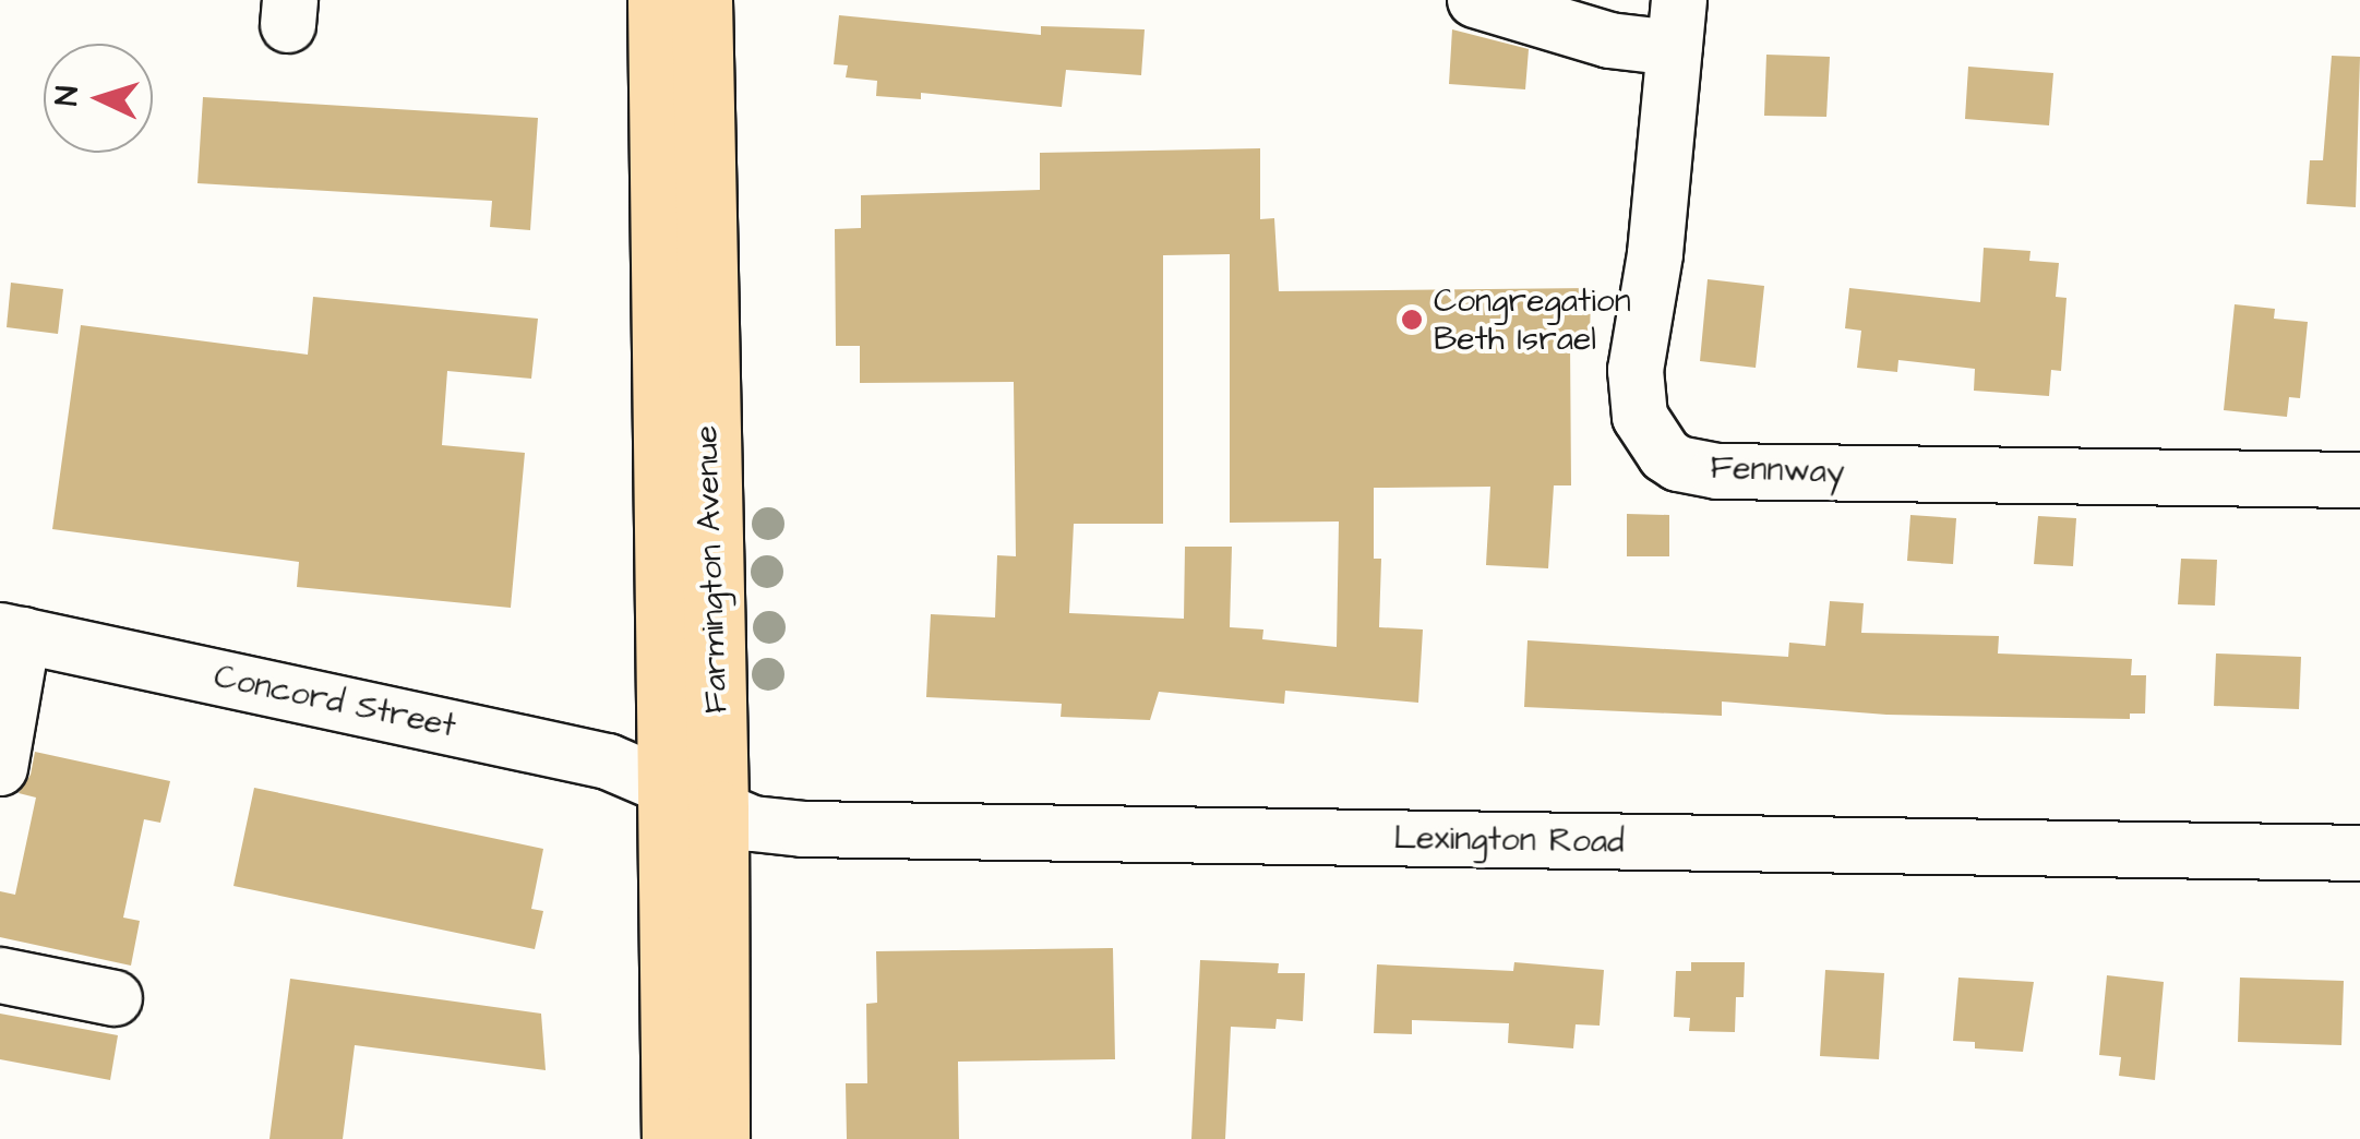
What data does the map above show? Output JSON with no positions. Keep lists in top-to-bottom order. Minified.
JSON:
{"streets":{"main road":["Farmington Avenue"],"street":["Fennway","Concord Street","Lexington Road"]},"crossings":[["Farmington Avenue","Concord Street"],["Farmington Avenue","Lexington Road"],["Concord Street","Lexington Road"]],"places":["Congregation Beth Israel"],"north":"left"}
